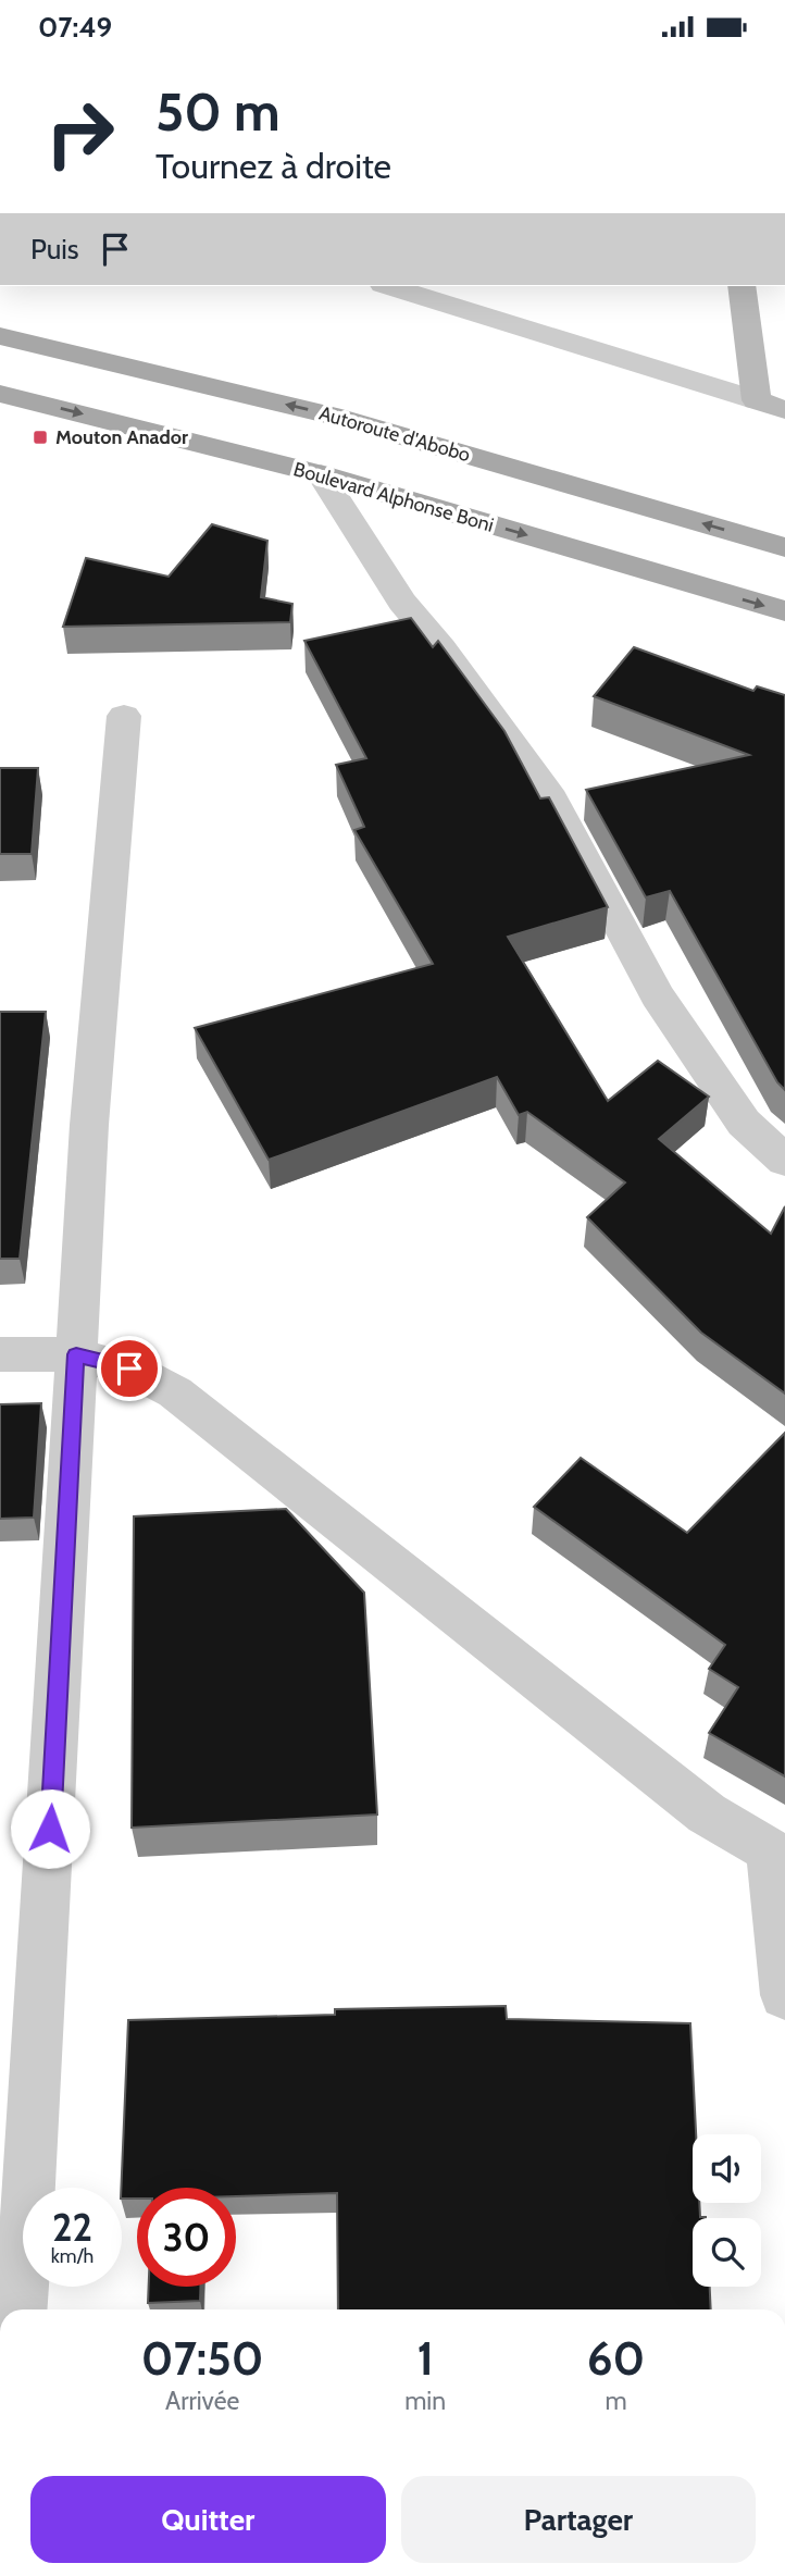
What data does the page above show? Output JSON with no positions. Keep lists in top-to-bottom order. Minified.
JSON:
{"streets":{"main road":["Autoroute d'Abobo","Boulevard Alphonse Boni"]},"one_way":["Autoroute d'Abobo","Boulevard Alphonse Boni"],"places":{"transit":["Mouton Anador"]},"page":{"status":"07:49","turn":["50 m","Tournez à droite"],"then":"Puis","speed":"22 km/h","limit":"30","eta":["07:50","Arrivée","1","min","60","m"],"buttons":["Quitter","Partager"]}}
